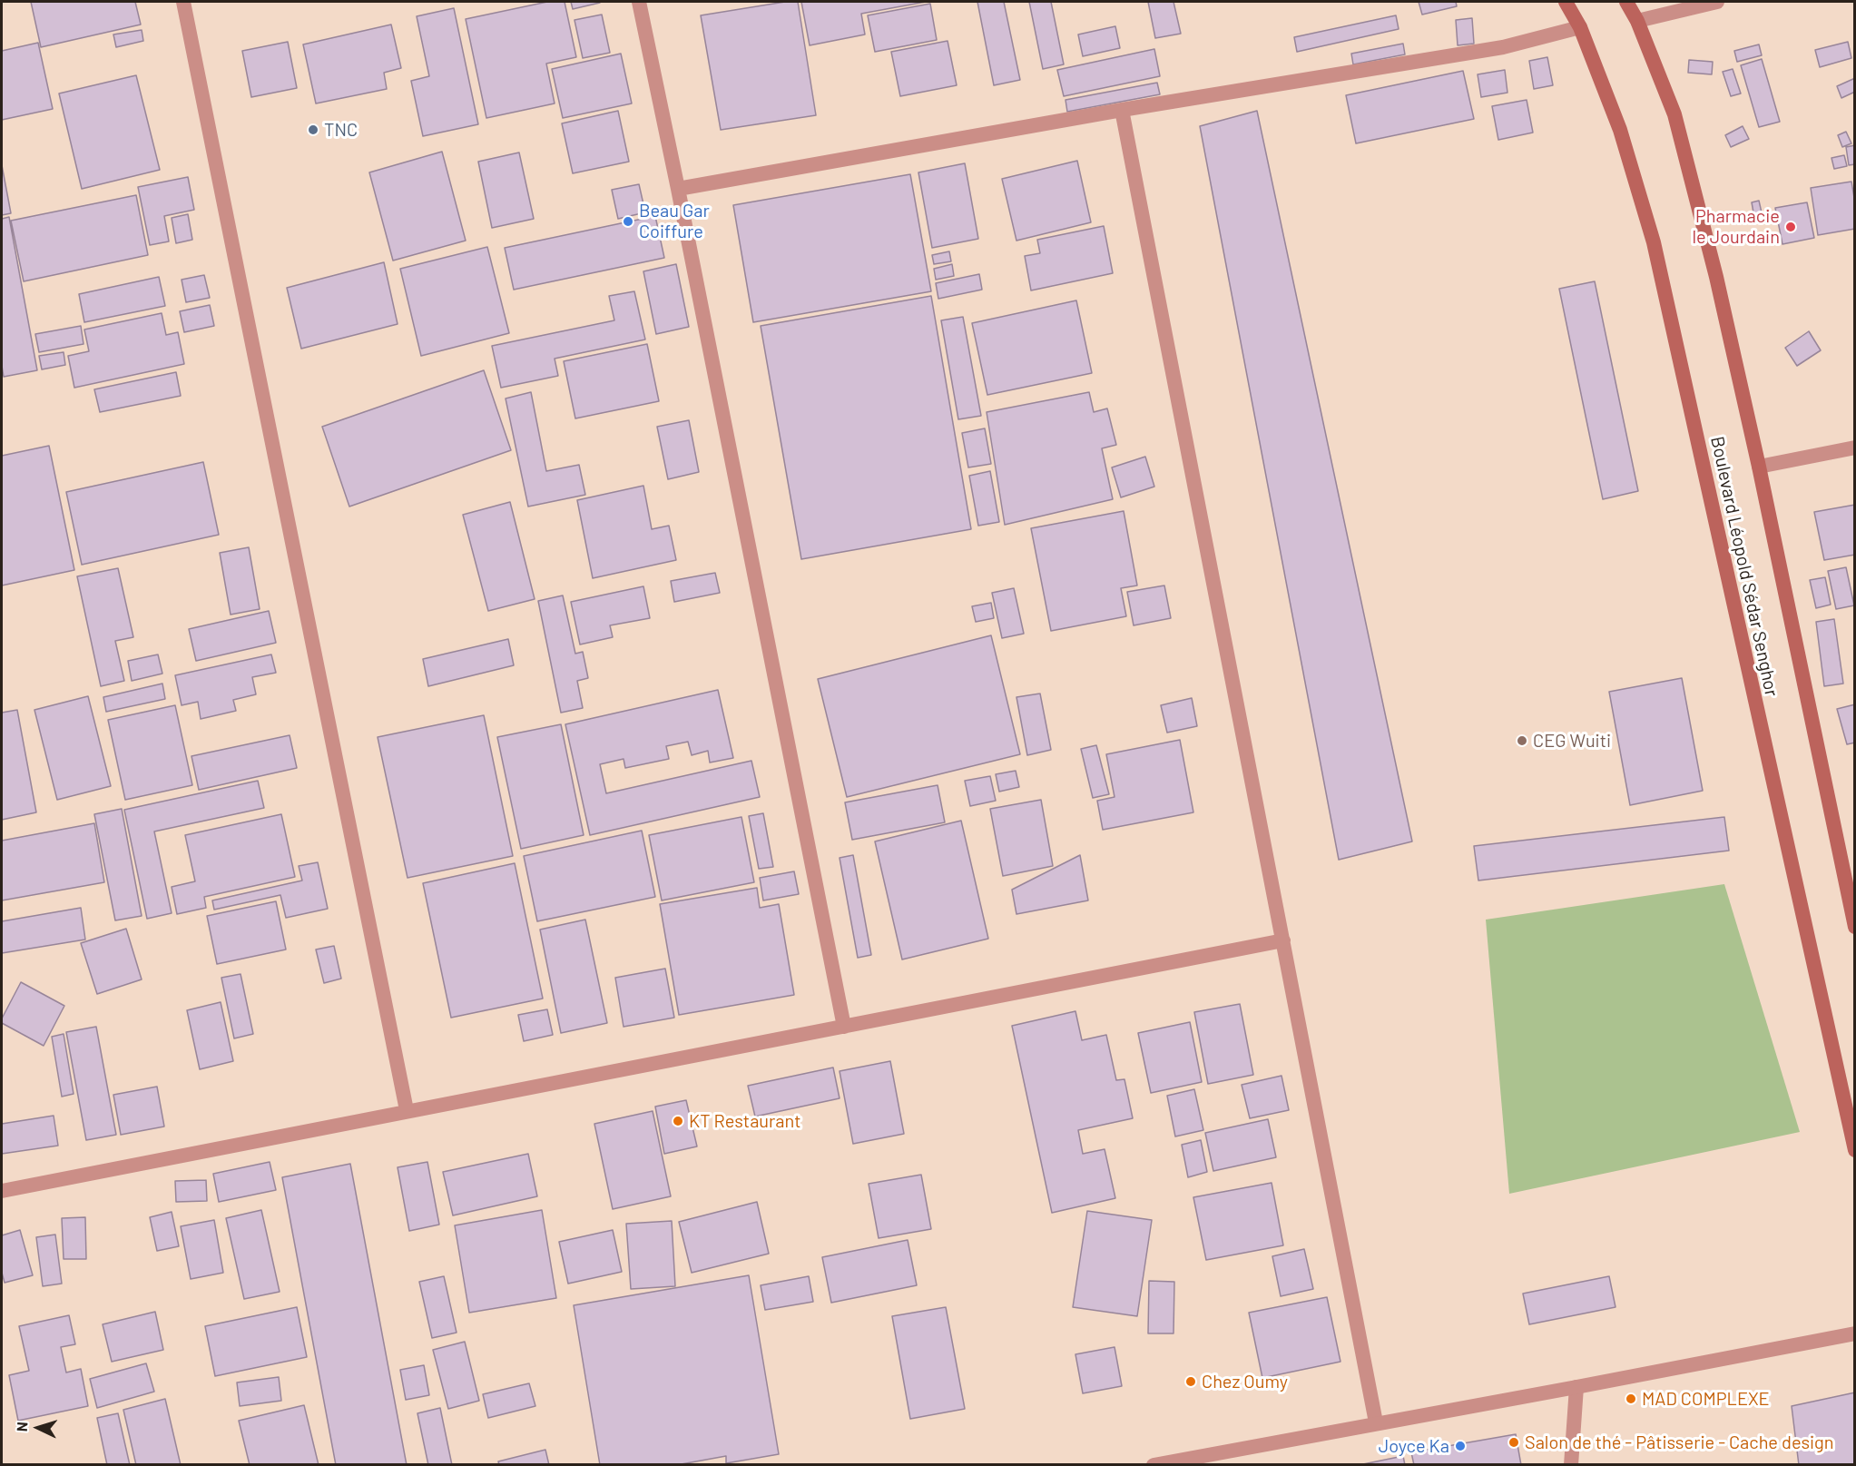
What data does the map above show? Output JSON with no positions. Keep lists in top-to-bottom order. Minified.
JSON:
{"streets":{"main road":["Boulevard Léopold Sédar Senghor"]},"places":["TNC","Beau Gar Coiffure","Pharmacie le Jourdain","CEG Wuiti","KT Restaurant","Chez Oumy","MAD COMPLEXE","Salon de thé - Pâtisserie - Cache design","Joyce Ka"],"north":"left"}
